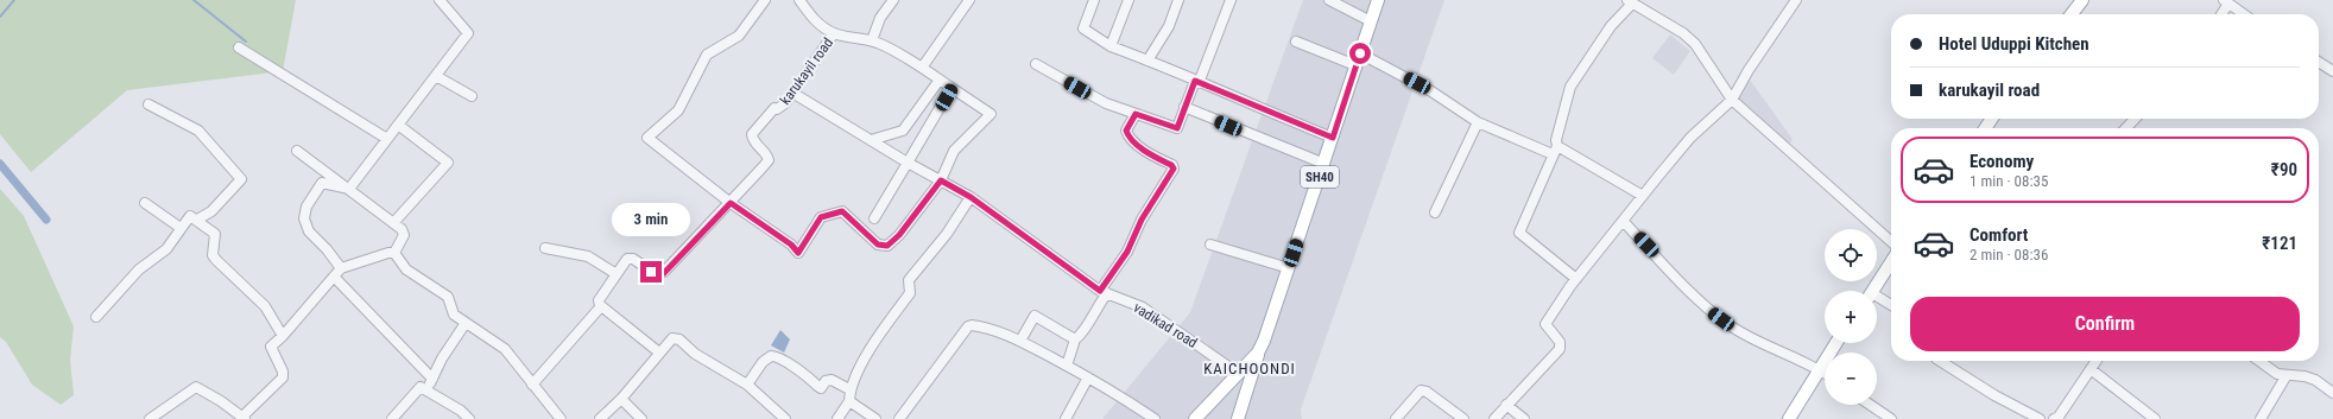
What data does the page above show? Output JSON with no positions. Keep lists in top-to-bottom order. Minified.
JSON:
{"streets":{"main road":["SH40"],"street":["karukayil road","vadikad road"]},"crossings":[["karukayil road","vadikad road"],["SH40","vadikad road"]],"districts":["KAICHOONDI"],"page":{"banner":["Hotel Uduppi Kitchen","karukayil road"],"list":[{"name":"Economy","note":"1 min · 08:35","value":"₹90"},{"name":"Comfort","note":"2 min · 08:36","value":"₹121"}],"bubble":"3 min","map_buttons":["+","−"],"buttons":"Confirm"}}
